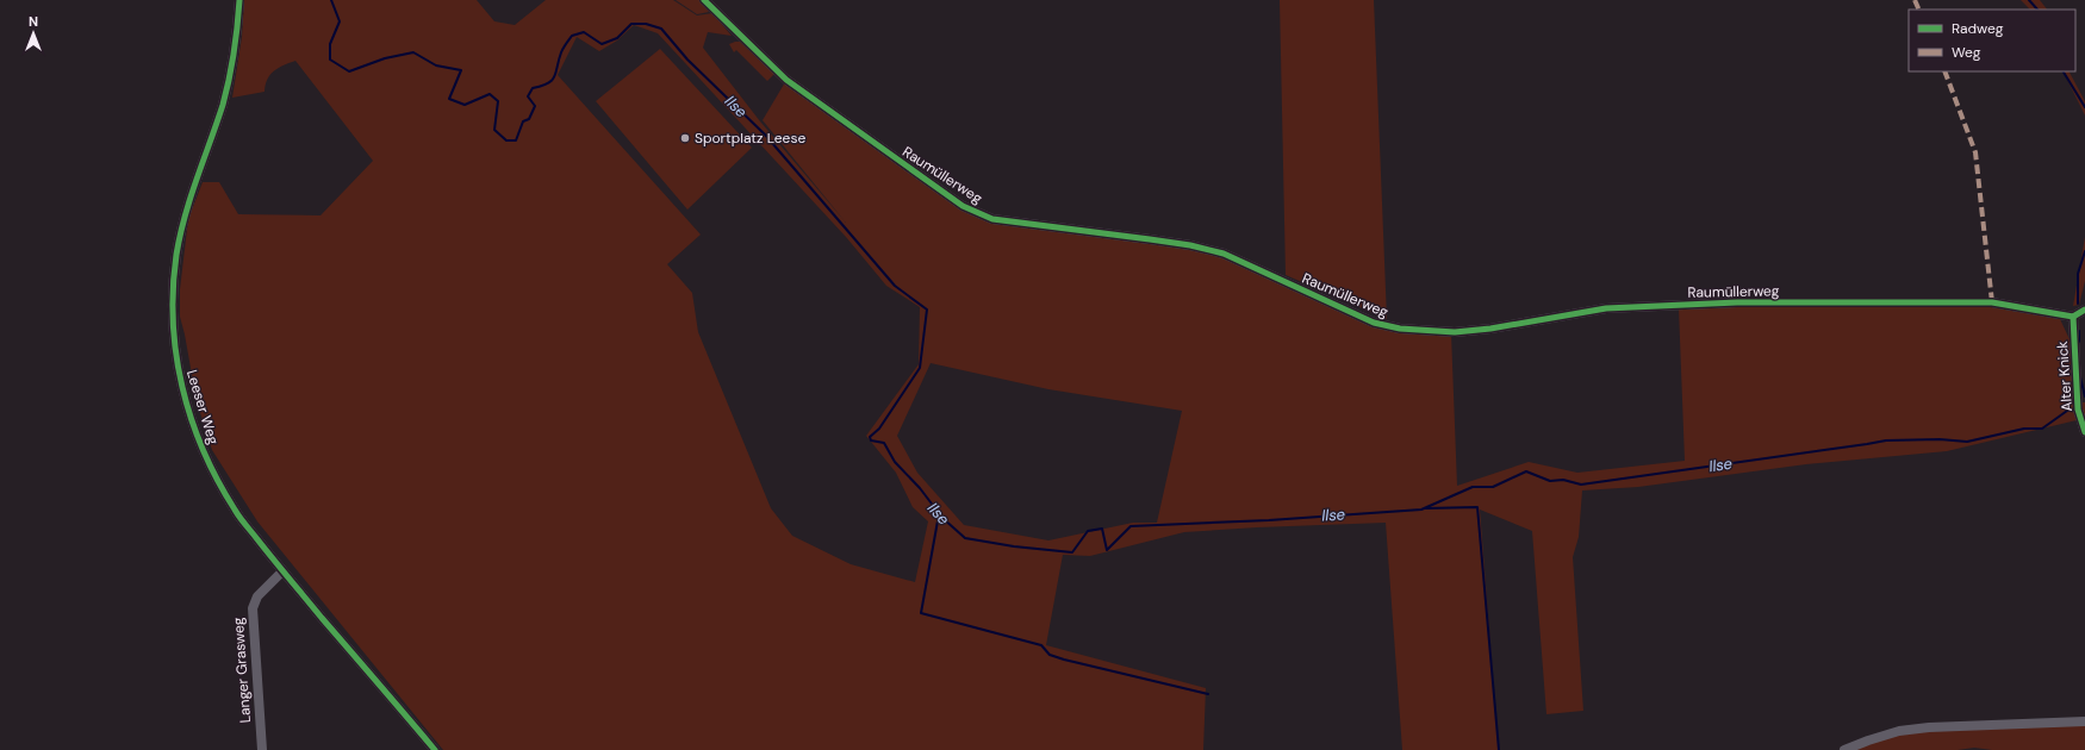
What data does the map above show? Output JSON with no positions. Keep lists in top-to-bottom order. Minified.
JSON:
{"streets":{"street":["Raumüllerweg","Alter Knick","Leeser Weg","Langer Grasweg"]},"crossings":[["Raumüllerweg","Alter Knick"],["Leeser Weg","Langer Grasweg"]],"water":["Ilse"],"places":["Sportplatz Leese"],"legend":["Radweg","Weg"],"north":"top"}
